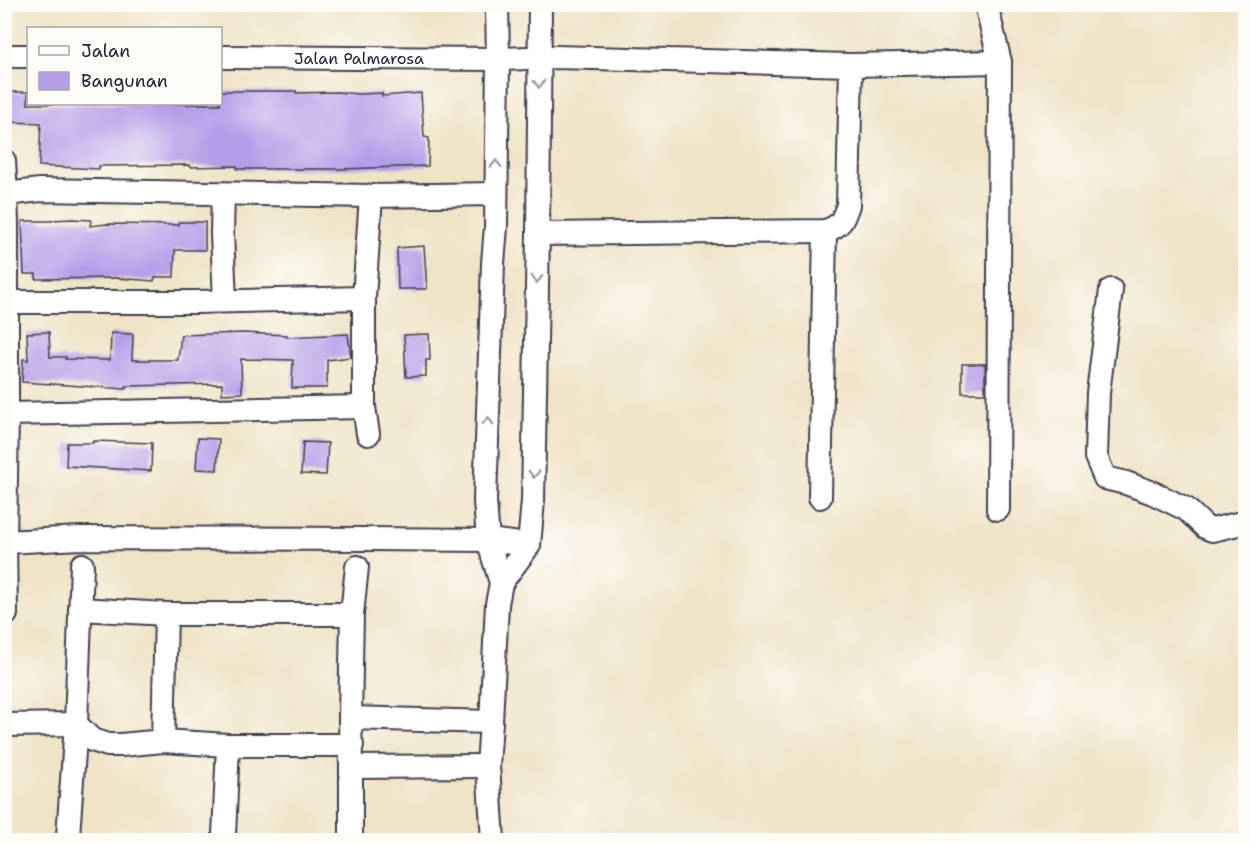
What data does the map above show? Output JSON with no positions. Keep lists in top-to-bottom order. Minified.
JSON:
{"streets":{"street":["Jalan Palmarosa"]},"legend":["Jalan","Bangunan"]}
